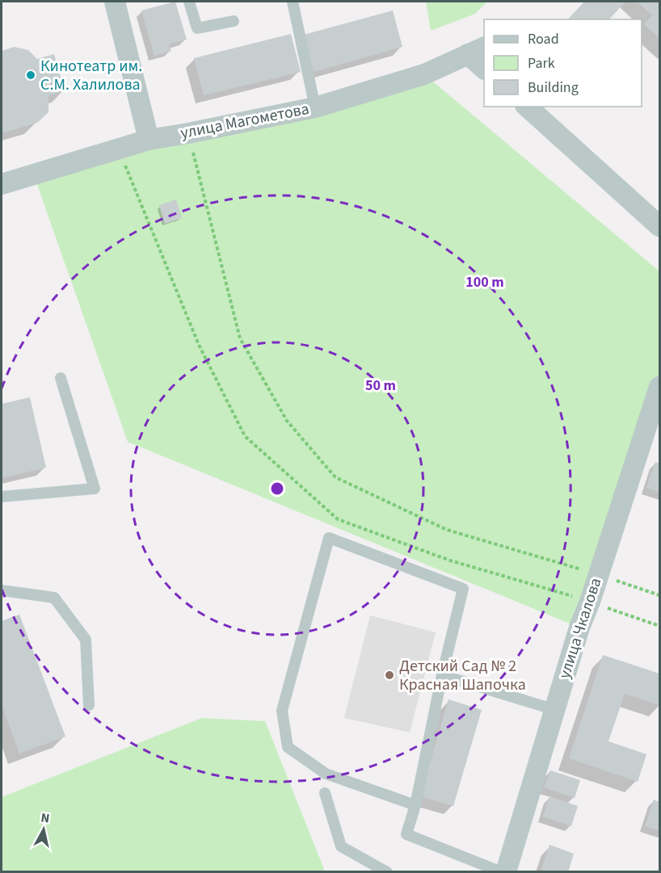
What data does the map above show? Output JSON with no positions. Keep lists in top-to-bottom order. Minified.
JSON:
{"streets":{"street":["улица Магометова","улица Чкалова"]},"places":["Кинотеатр им. С.М. Халилова","Детский Сад № 2 Красная Шапочка"],"legend":["Road","Park","Building"],"north":"top","rings":["100 m","50 m"]}
